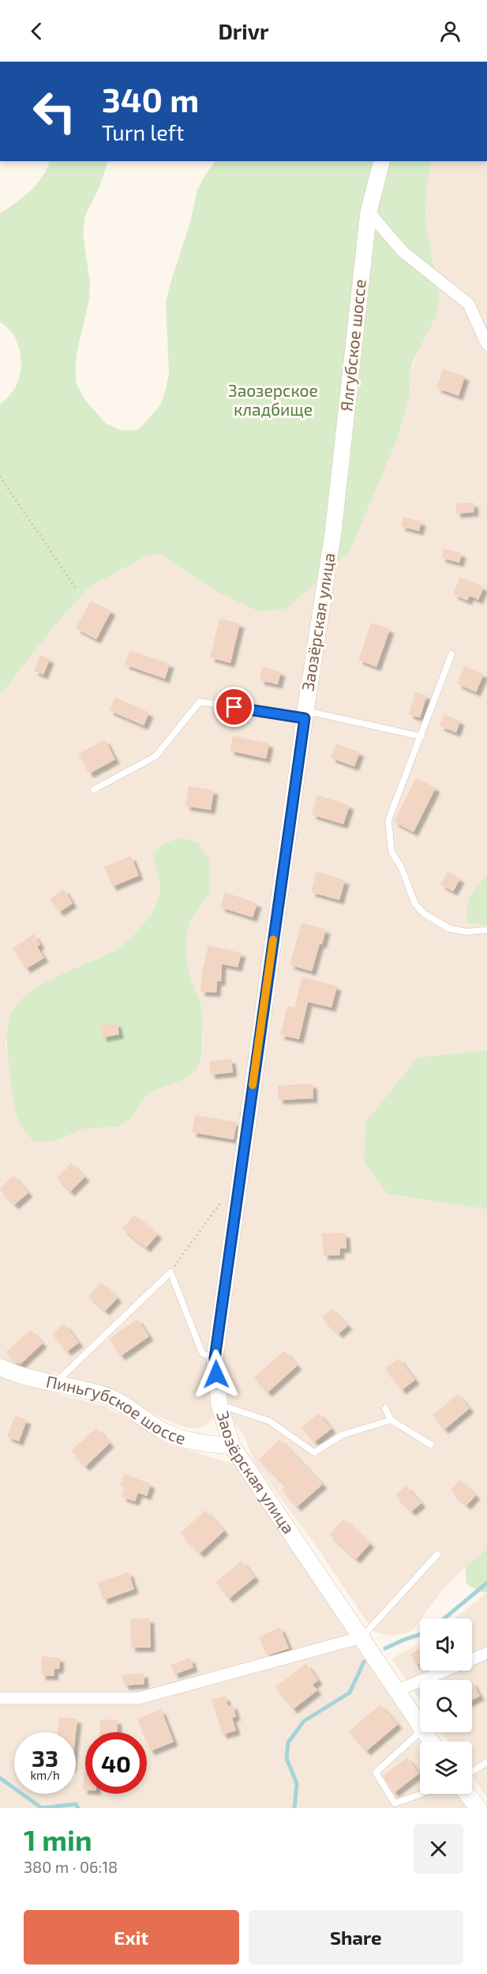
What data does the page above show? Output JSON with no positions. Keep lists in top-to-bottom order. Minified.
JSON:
{"streets":{"street":["Ялгубское шоссе","Заозёрская улица","Пиньгубское шоссе"]},"crossings":[["Ялгубское шоссе","Заозёрская улица"],["Заозёрская улица","Пиньгубское шоссе"]],"parks":["Заозерское кладбище"],"page":{"header":"Drivr","turn":["340 m","Turn left"],"speed":"33 km/h","limit":"40","heading":["1 min","380 m · 06:18"],"buttons":["Exit","Share"]}}
